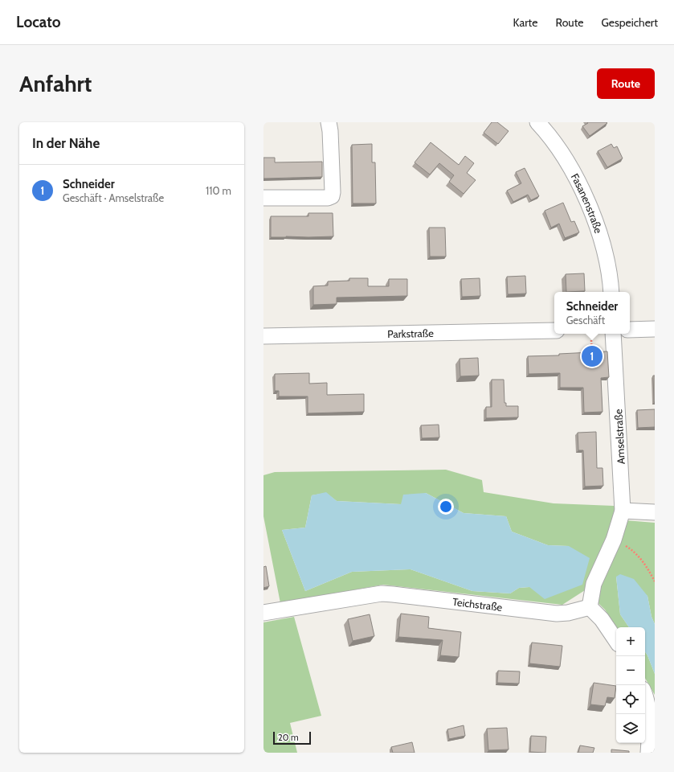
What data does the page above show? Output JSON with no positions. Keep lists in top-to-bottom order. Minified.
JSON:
{"streets":{"street":["Fasanenstraße","Parkstraße","Amselstraße","Teichstraße"]},"scale_bar":"20 m","page":{"header":"Locato","nav":["Karte","Route","Gespeichert"],"buttons":"Route","title":"Anfahrt","heading":"In der Nähe","list":[{"mark":"1","name":"Schneider","note":"Geschäft · Amselstraße","value":"110 m"}],"popup":["Schneider","Geschäft"],"pins":"1","map_buttons":["+","−"],"scale":"20 m"}}
